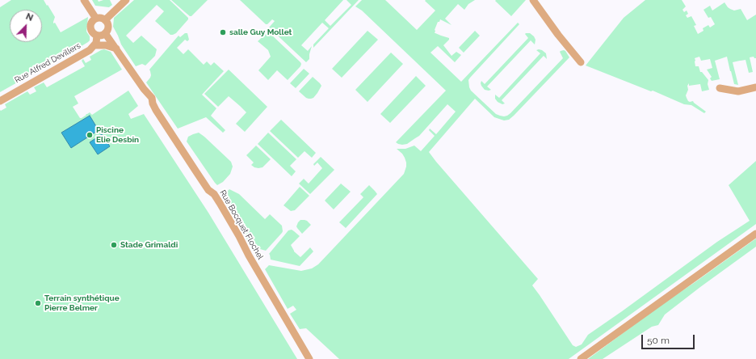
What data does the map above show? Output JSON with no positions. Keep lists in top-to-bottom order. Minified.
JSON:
{"streets":{"street":["Rue Alfred Devillers","Rue Bocquet Flochel"]},"places":["salle Guy Mollet","Piscine Elie Desbin","Stade Grimaldi","Terrain synthétique Pierre Belmer"],"scale_bar":"50 m","north":"top right"}
